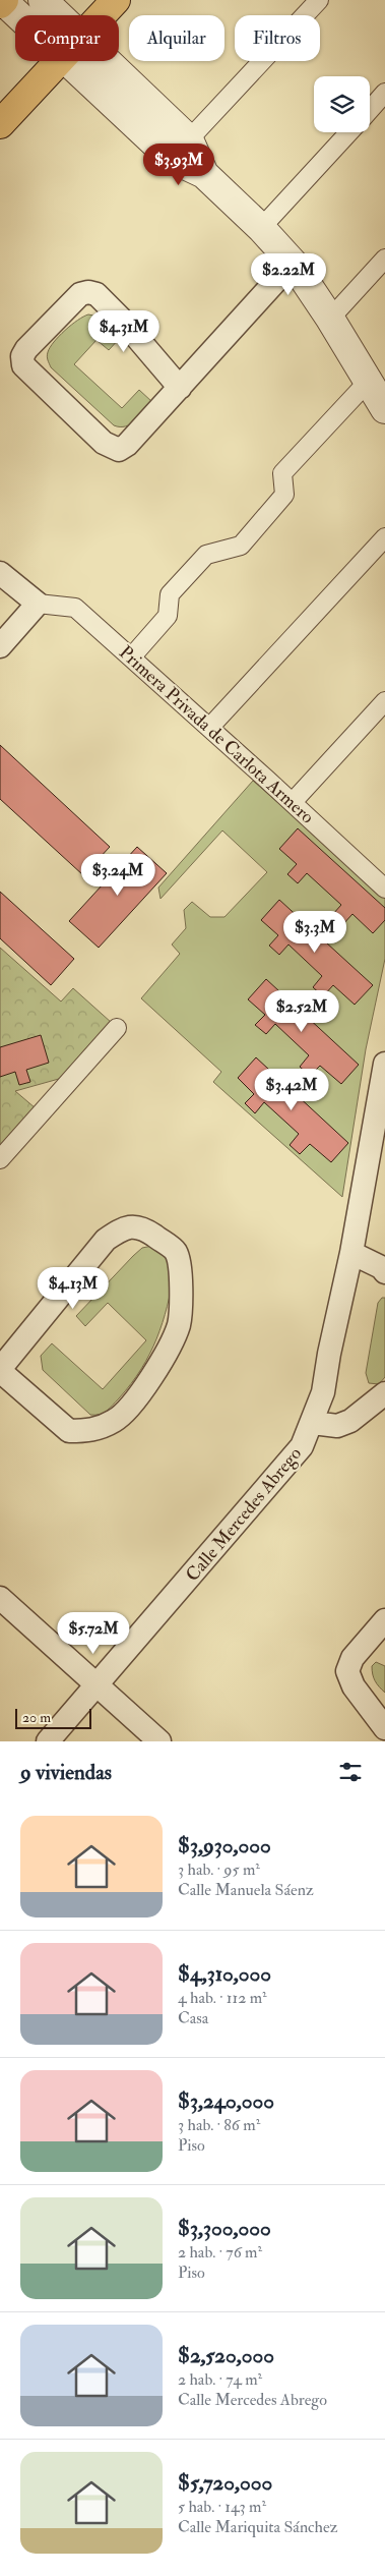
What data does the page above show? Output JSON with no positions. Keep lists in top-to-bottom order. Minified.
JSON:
{"streets":{"street":["Primera Privada de Carlota Armero","Calle Mercedes Abrego"]},"scale_bar":"20 m","page":{"chip":["Comprar","Alquilar","Filtros"],"price":["$3.93M","$2.22M","$4.31M","$3.24M","$3.3M","$2.52M","$3.42M","$4.13M","$5.72M"],"scale":"20 m","heading":"9 viviendas","list":[{"name":"$3,930,000","note":"3 hab. · 95 m² · Calle Manuela Sáenz"},{"name":"$4,310,000","note":"4 hab. · 112 m² · Casa"},{"name":"$3,240,000","note":"3 hab. · 86 m² · Piso"},{"name":"$3,300,000","note":"2 hab. · 76 m² · Piso"},{"name":"$2,520,000","note":"2 hab. · 74 m² · Calle Mercedes Abrego"},{"name":"$5,720,000","note":"5 hab. · 143 m² · Calle Mariquita Sánchez"}]}}
